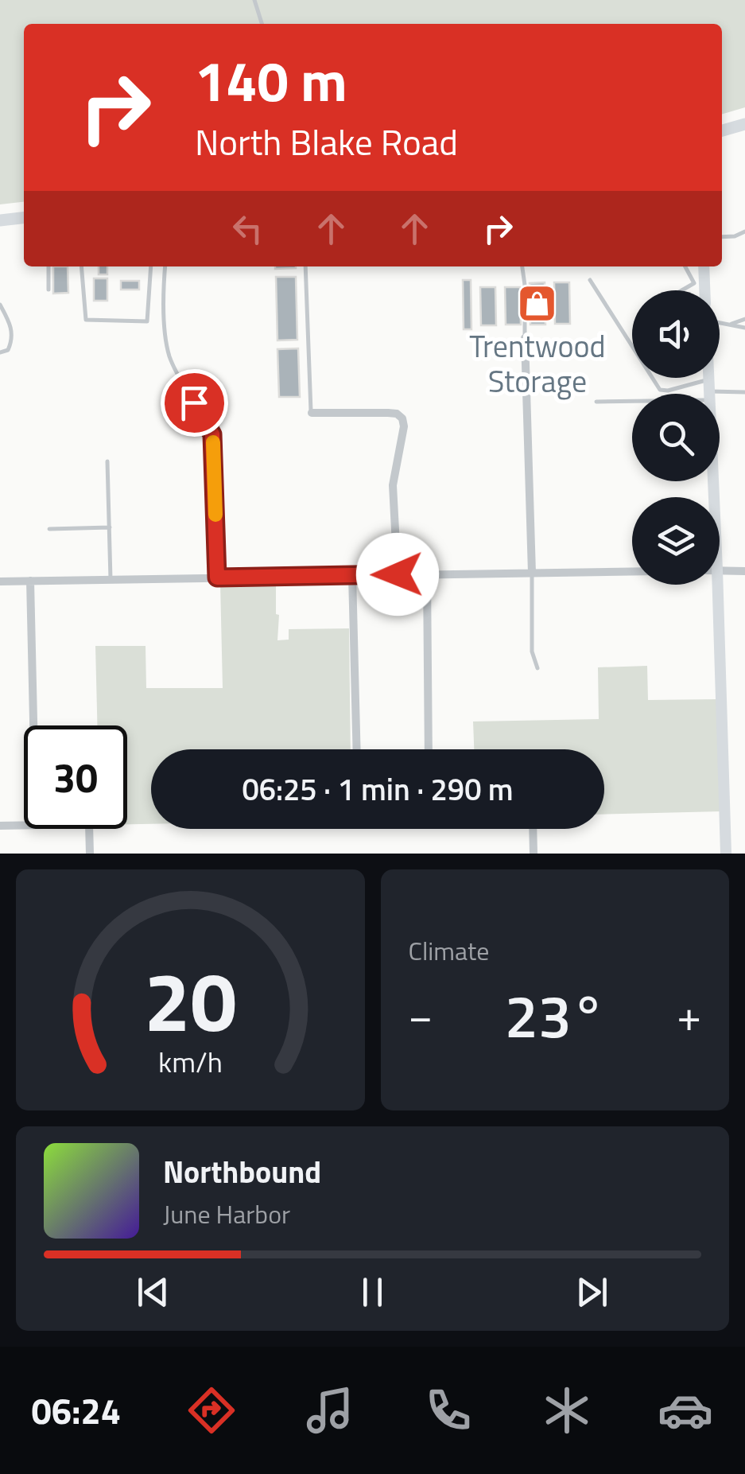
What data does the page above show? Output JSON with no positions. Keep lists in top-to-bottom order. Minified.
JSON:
{"places":{"shop":["Trentwood Storage"]},"page":{"turn":["140 m","North Blake Road"],"limit":"30","trip":"06:25 · 1 min · 290 m","tile":"Climate","heat":["−","23°","+"],"song":["Northbound","June Harbor"],"tabs":"06:24","gauge":["20","km/h"]}}
